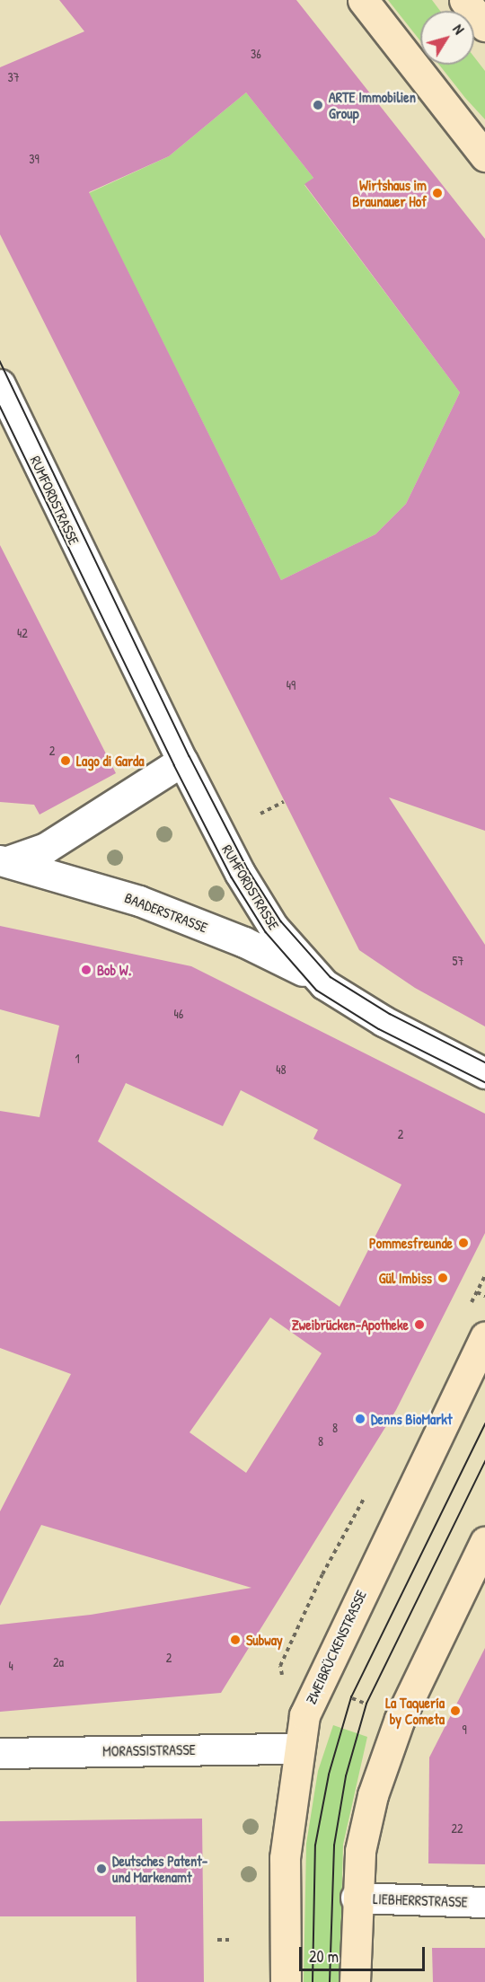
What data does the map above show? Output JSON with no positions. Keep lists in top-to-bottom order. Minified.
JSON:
{"streets":{"main road":["ZWEIBRÜCKENSTRASSE"],"street":["RUMFORDSTRASSE","BAADERSTRASSE","MORASSISTRASSE","LIEBHERRSTRASSE"]},"crossings":[["RUMFORDSTRASSE","BAADERSTRASSE"],["ZWEIBRÜCKENSTRASSE","MORASSISTRASSE"]],"places":["ARTE Immobilien Group","Wirtshaus im Braunauer Hof","Lago di Garda","Bob W.","Pommesfreunde","Gül Imbiss","Zweibrücken-Apotheke","Denns BioMarkt","Subway","La Taquería by Cometa","Deutsches Patent- und Markenamt"],"house_numbers":["36","37","39","42","49","2","57","46","1","48","2","8","8","2","2a","4","9","22"],"scale_bar":"20 m","north":"top right"}
